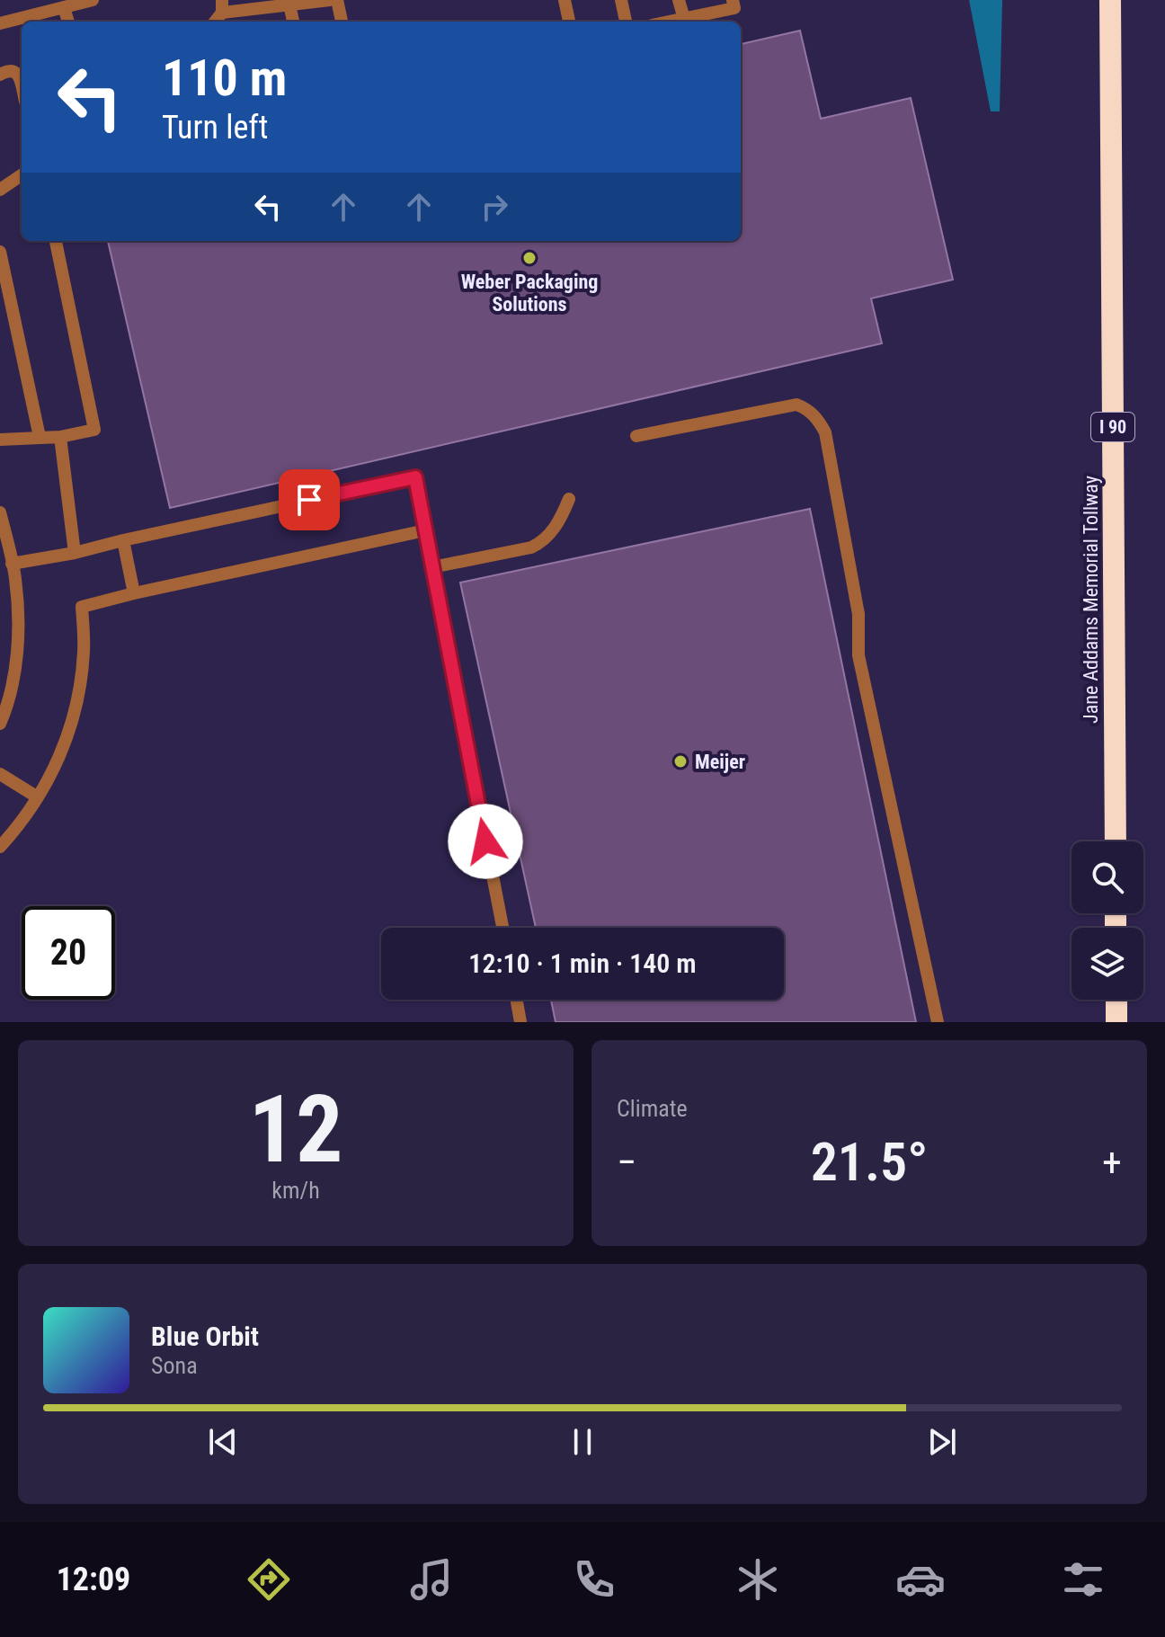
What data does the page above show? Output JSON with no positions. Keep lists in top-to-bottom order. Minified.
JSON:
{"streets":{"highway":["I 90","Jane Addams Memorial Tollway"]},"places":["Weber Packaging Solutions","Meijer"],"page":{"turn":["110 m","Turn left"],"limit":"20","trip":"12:10 · 1 min · 140 m","tile":[["12","km/h"],"Climate"],"heat":["−","21.5°","+"],"song":["Blue Orbit","Sona"],"tabs":"12:09"}}
